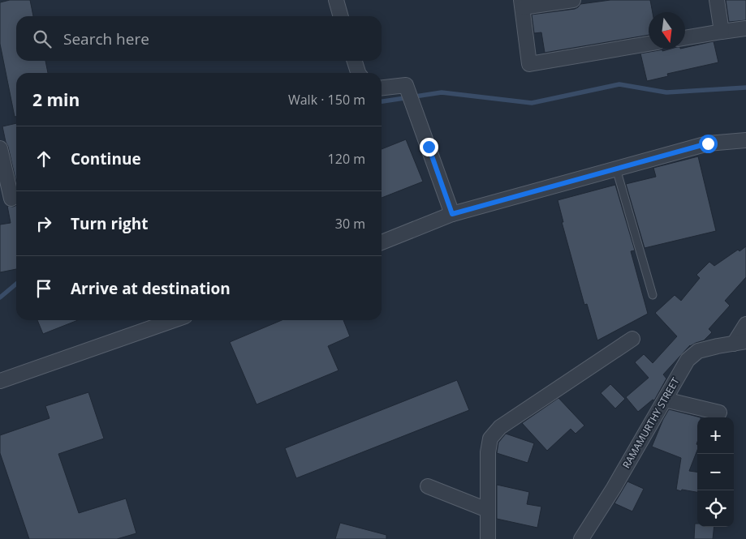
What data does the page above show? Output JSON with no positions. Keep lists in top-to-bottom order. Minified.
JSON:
{"streets":{"street":["RAMAMURTHY STREET"]},"north":"bottom","page":{"search":"Search here","heading":["2 min","Walk · 150 m"],"list":[["Continue","120 m"],["Turn right","30 m"],"Arrive at destination"],"map_buttons":["+","−"]}}
